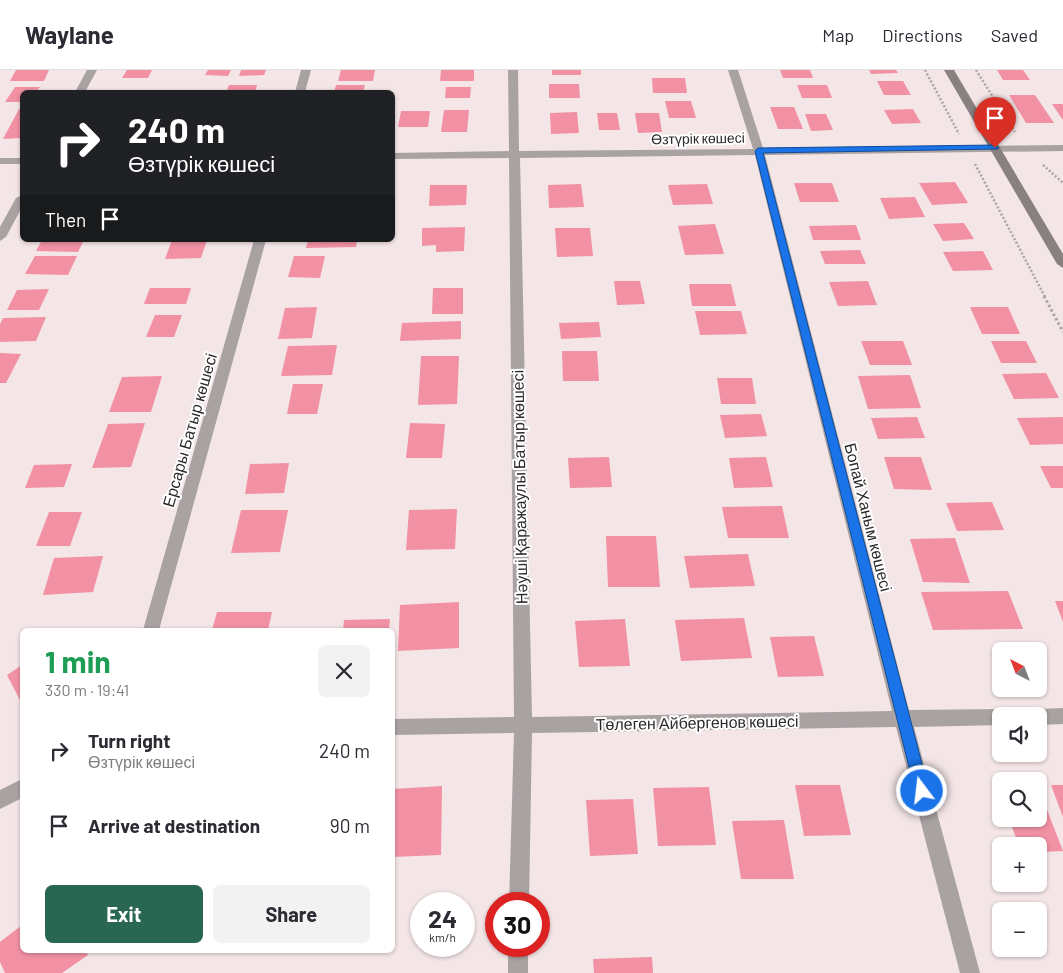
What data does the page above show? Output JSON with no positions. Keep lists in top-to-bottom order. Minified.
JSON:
{"streets":{"street":["Өзтүрік көшесі","Ерсары Батыр көшесі","Нәуші Қаражаулы Батыр көшесі","Бопай Ханым көшесі","Төлеген Айбергенов көшесі"]},"crossings":[["Өзтүрік көшесі","Нәуші Қаражаулы Батыр көшесі"],["Өзтүрік көшесі","Бопай Ханым көшесі"],["Нәуші Қаражаулы Батыр көшесі","Төлеген Айбергенов көшесі"],["Бопай Ханым көшесі","Төлеген Айбергенов көшесі"]],"north":"top left","page":{"header":"Waylane","nav":["Map","Directions","Saved"],"turn":["240 m","Өзтүрік көшесі"],"then":"Then","heading":["1 min","330 m · 19:41"],"map_buttons":["+","−"],"list":[{"name":"Turn right","note":"Өзтүрік көшесі","value":"240 m"},{"name":"Arrive at destination","value":"90 m"}],"buttons":["Exit","Share"],"speed":"24 km/h","limit":"30"}}
